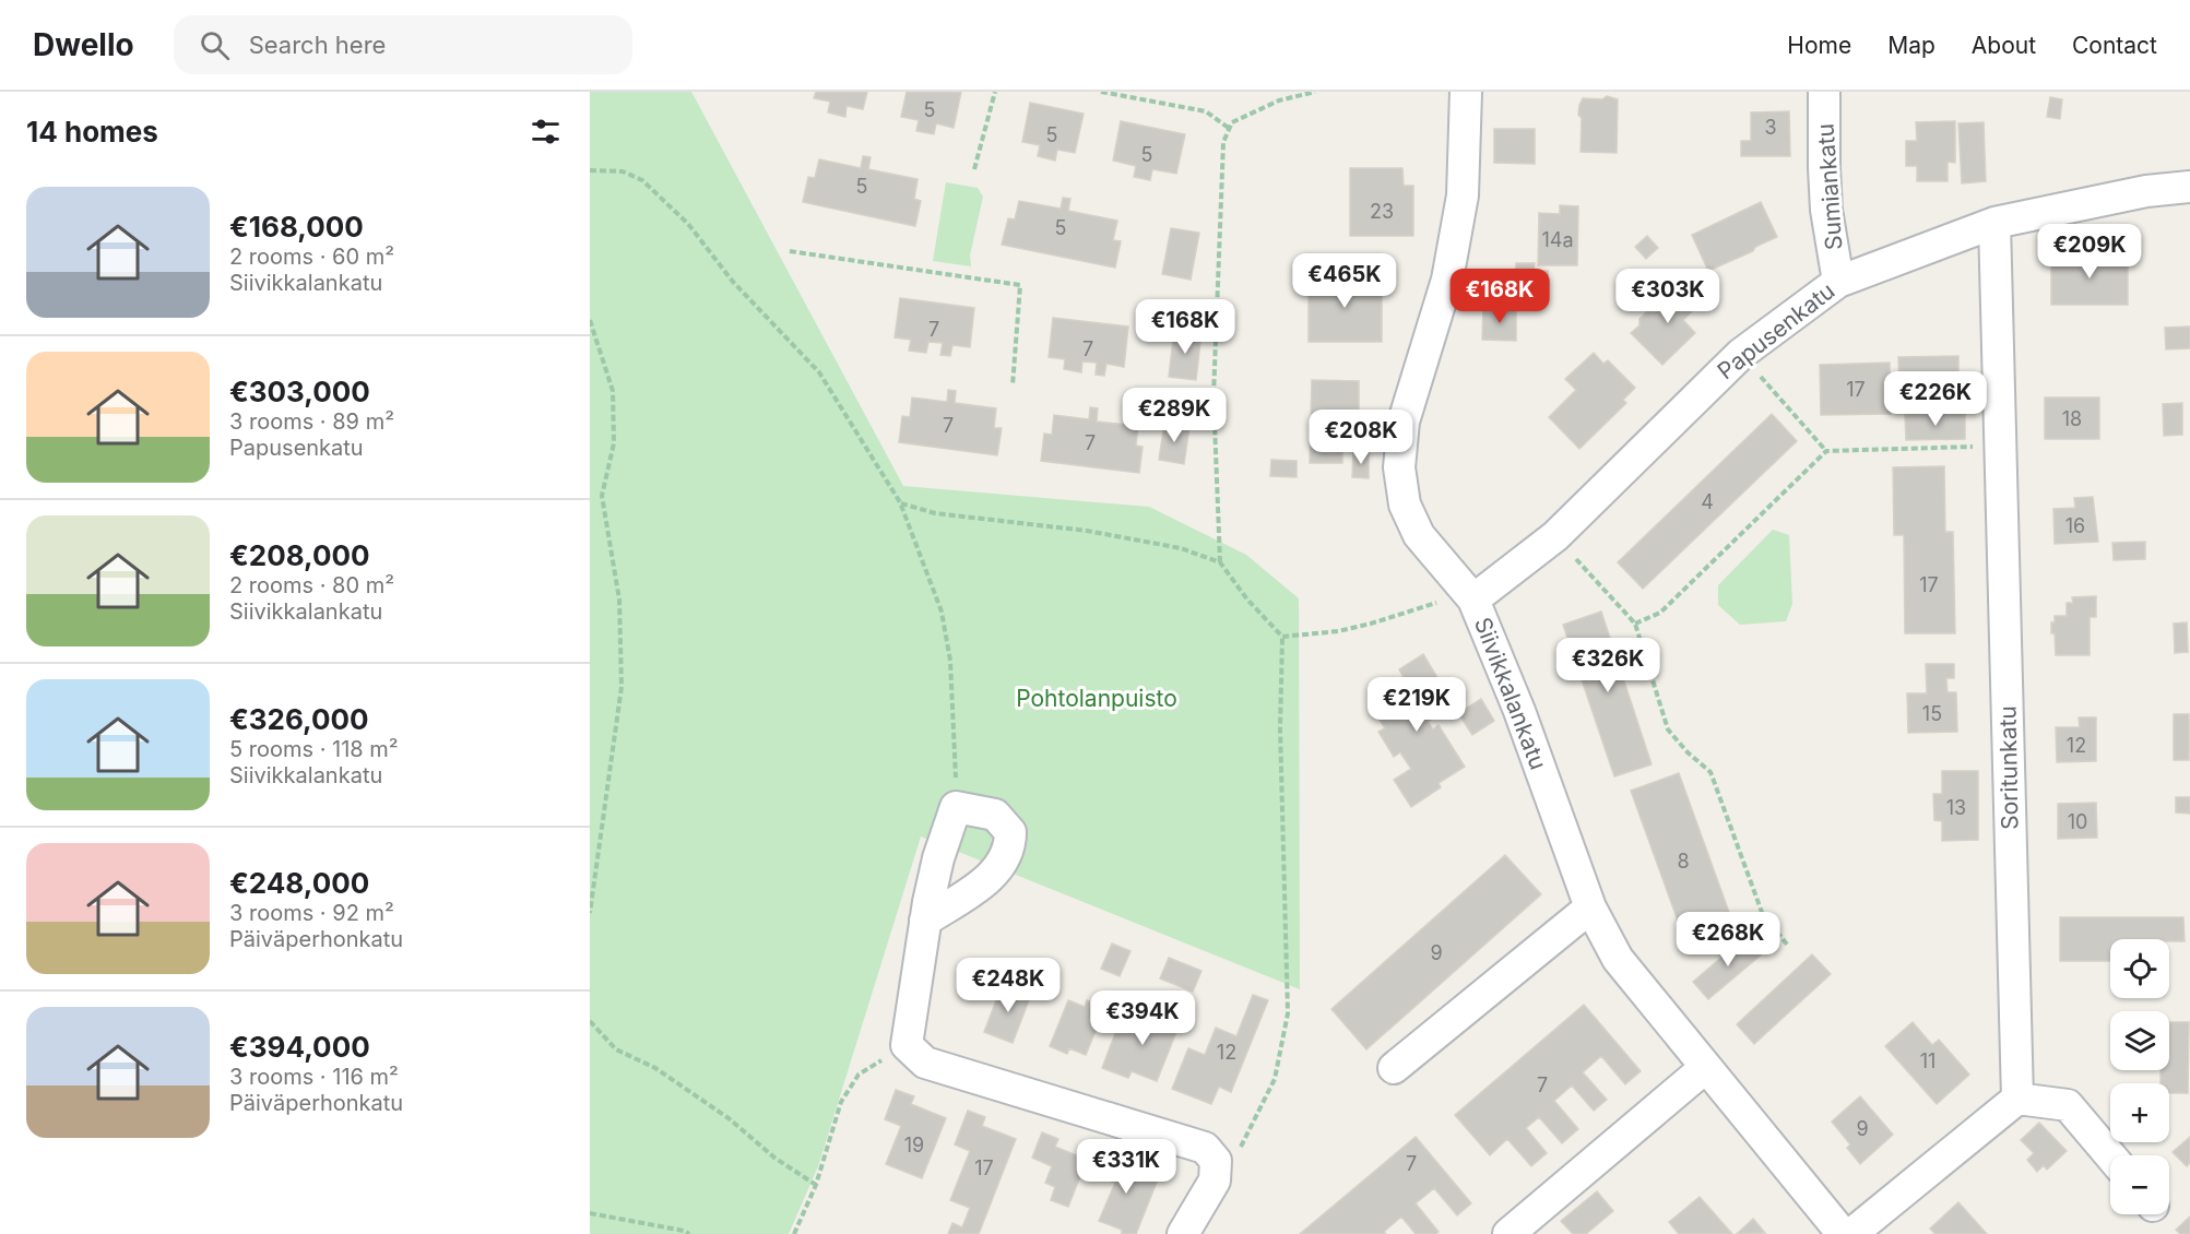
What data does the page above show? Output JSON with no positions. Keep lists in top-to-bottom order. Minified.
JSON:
{"streets":{"street":["Sumiankatu","Papusenkatu","Siivikkalankatu","Soritunkatu"]},"crossings":[["Sumiankatu","Papusenkatu"],["Papusenkatu","Siivikkalankatu"],["Papusenkatu","Soritunkatu"]],"parks":["Pohtolanpuisto"],"house_numbers":["5","3","5","5","5","23","5","14a","7","7","17","18","7","7","4","16","17","15","12","13","10","8","9","12","11","7","9","19","7","17"],"page":{"header":"Dwello","search":"Search here","nav":["Home","Map","About","Contact"],"heading":"14 homes","list":[{"name":"€168,000","note":"2 rooms · 60 m² · Siivikkalankatu"},{"name":"€303,000","note":"3 rooms · 89 m² · Papusenkatu"},{"name":"€208,000","note":"2 rooms · 80 m² · Siivikkalankatu"},{"name":"€326,000","note":"5 rooms · 118 m² · Siivikkalankatu"},{"name":"€248,000","note":"3 rooms · 92 m² · Päiväperhonkatu"},{"name":"€394,000","note":"3 rooms · 116 m² · Päiväperhonkatu"}],"price":["€209K","€465K","€168K","€303K","€168K","€226K","€289K","€208K","€326K","€219K","€268K","€248K","€394K","€331K"],"map_buttons":["+","−"]}}
